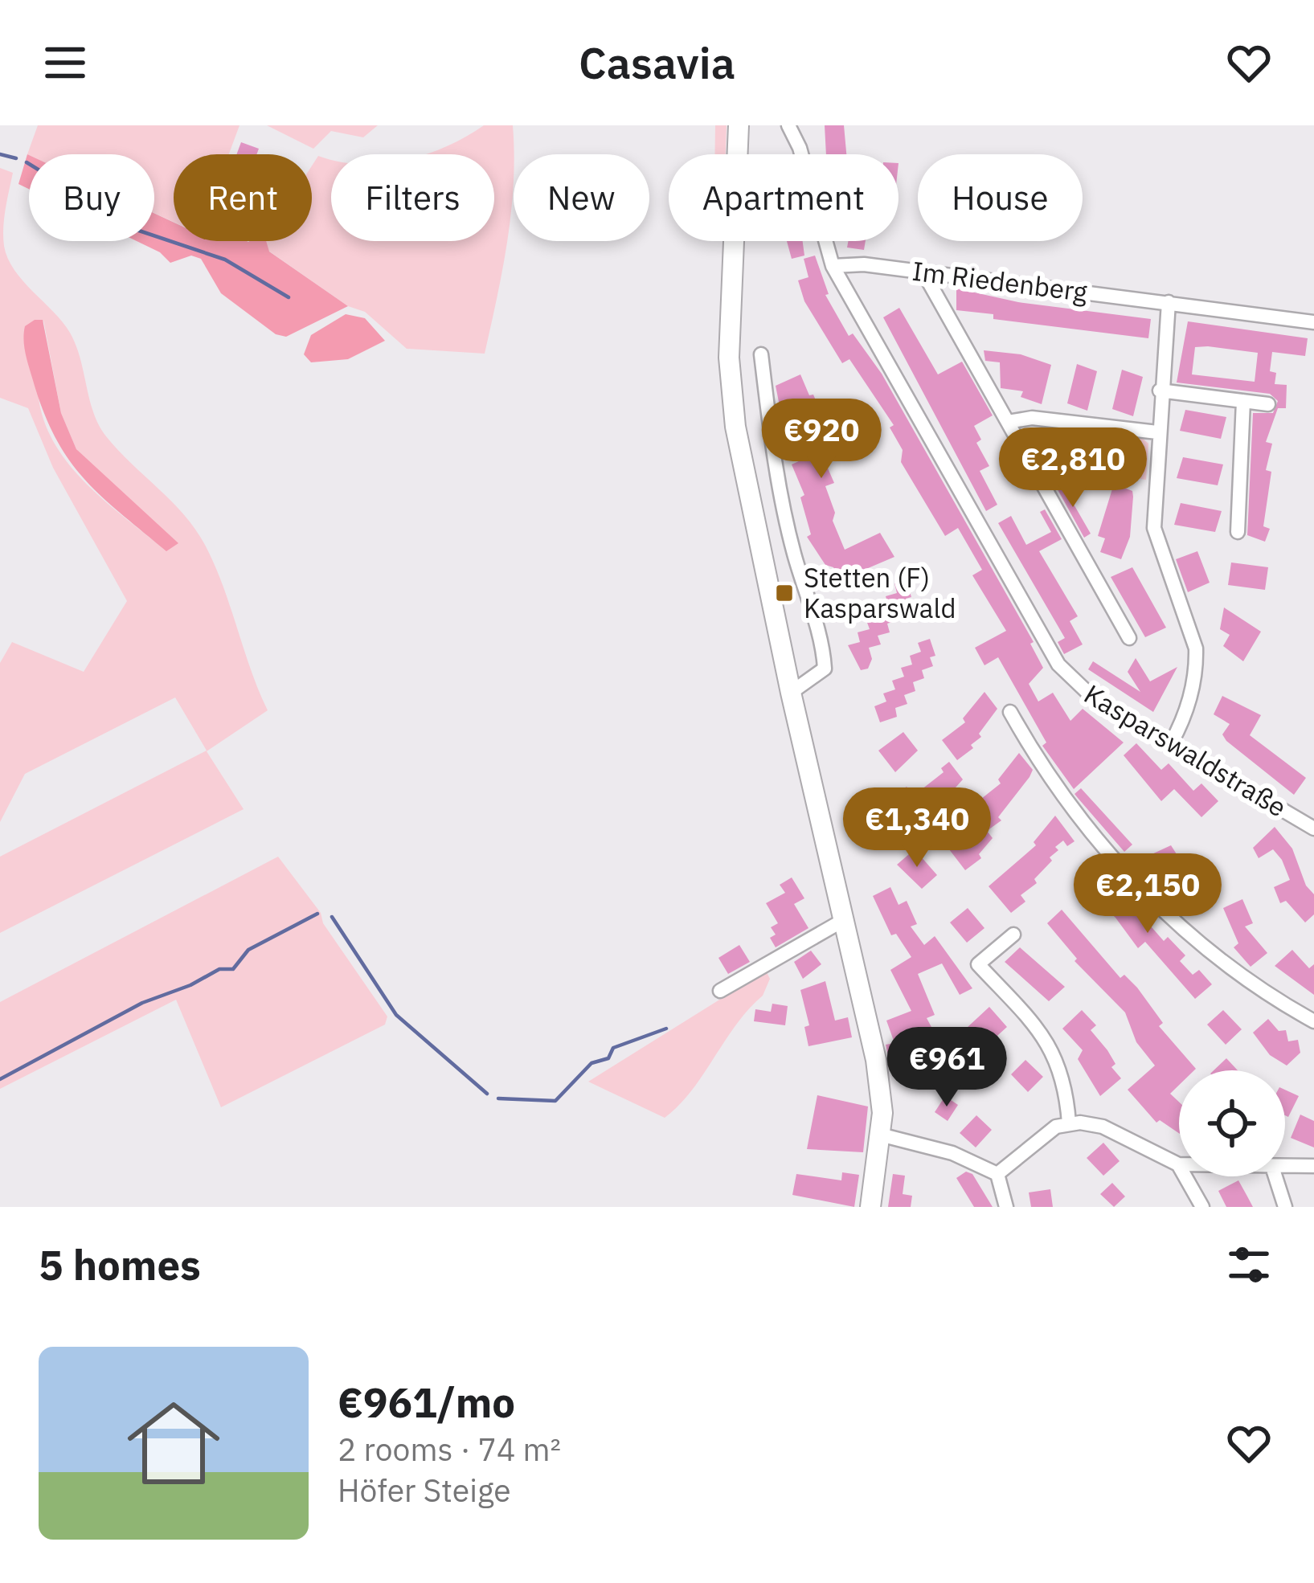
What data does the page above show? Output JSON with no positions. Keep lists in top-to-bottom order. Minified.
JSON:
{"streets":{"street":["Im Riedenberg","Kasparswaldstraße"]},"crossings":[["Im Riedenberg","Kasparswaldstraße"]],"places":{"transit":["Stetten (F) Kasparswald"]},"page":{"header":"Casavia","chip":["Buy","Rent","Filters","New","Apartment","House"],"price":["€920","€2,810","€1,340","€2,150","€961"],"heading":"5 homes","list":[{"name":"€961/mo","note":"2 rooms · 74 m² · Höfer Steige"}]}}
